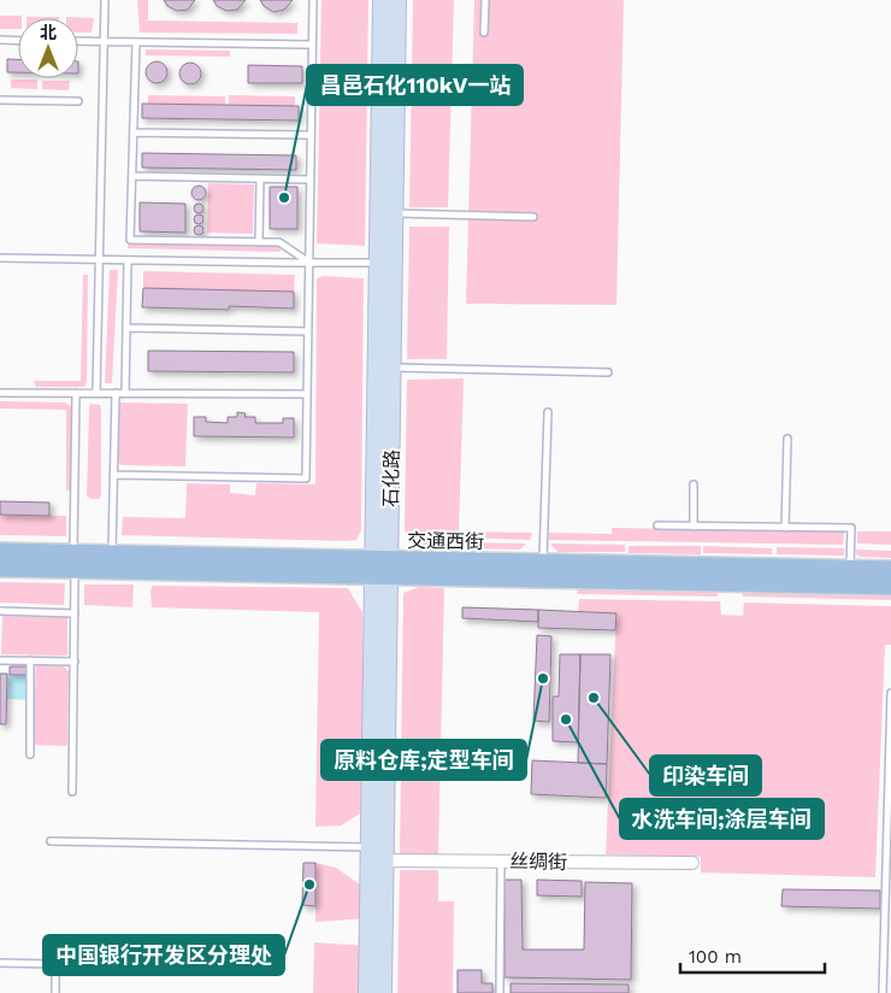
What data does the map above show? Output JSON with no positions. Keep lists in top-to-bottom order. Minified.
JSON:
{"streets":{"main road":["石化路","交通西街"],"street":["丝绸街"]},"crossings":[["石化路","交通西街"],["石化路","丝绸街"]],"places":["昌邑石化110kV一站","原料仓库;定型车间","印染车间","水洗车间;涂层车间","中国银行开发区分理处"],"scale_bar":"100 m","north":"top"}
